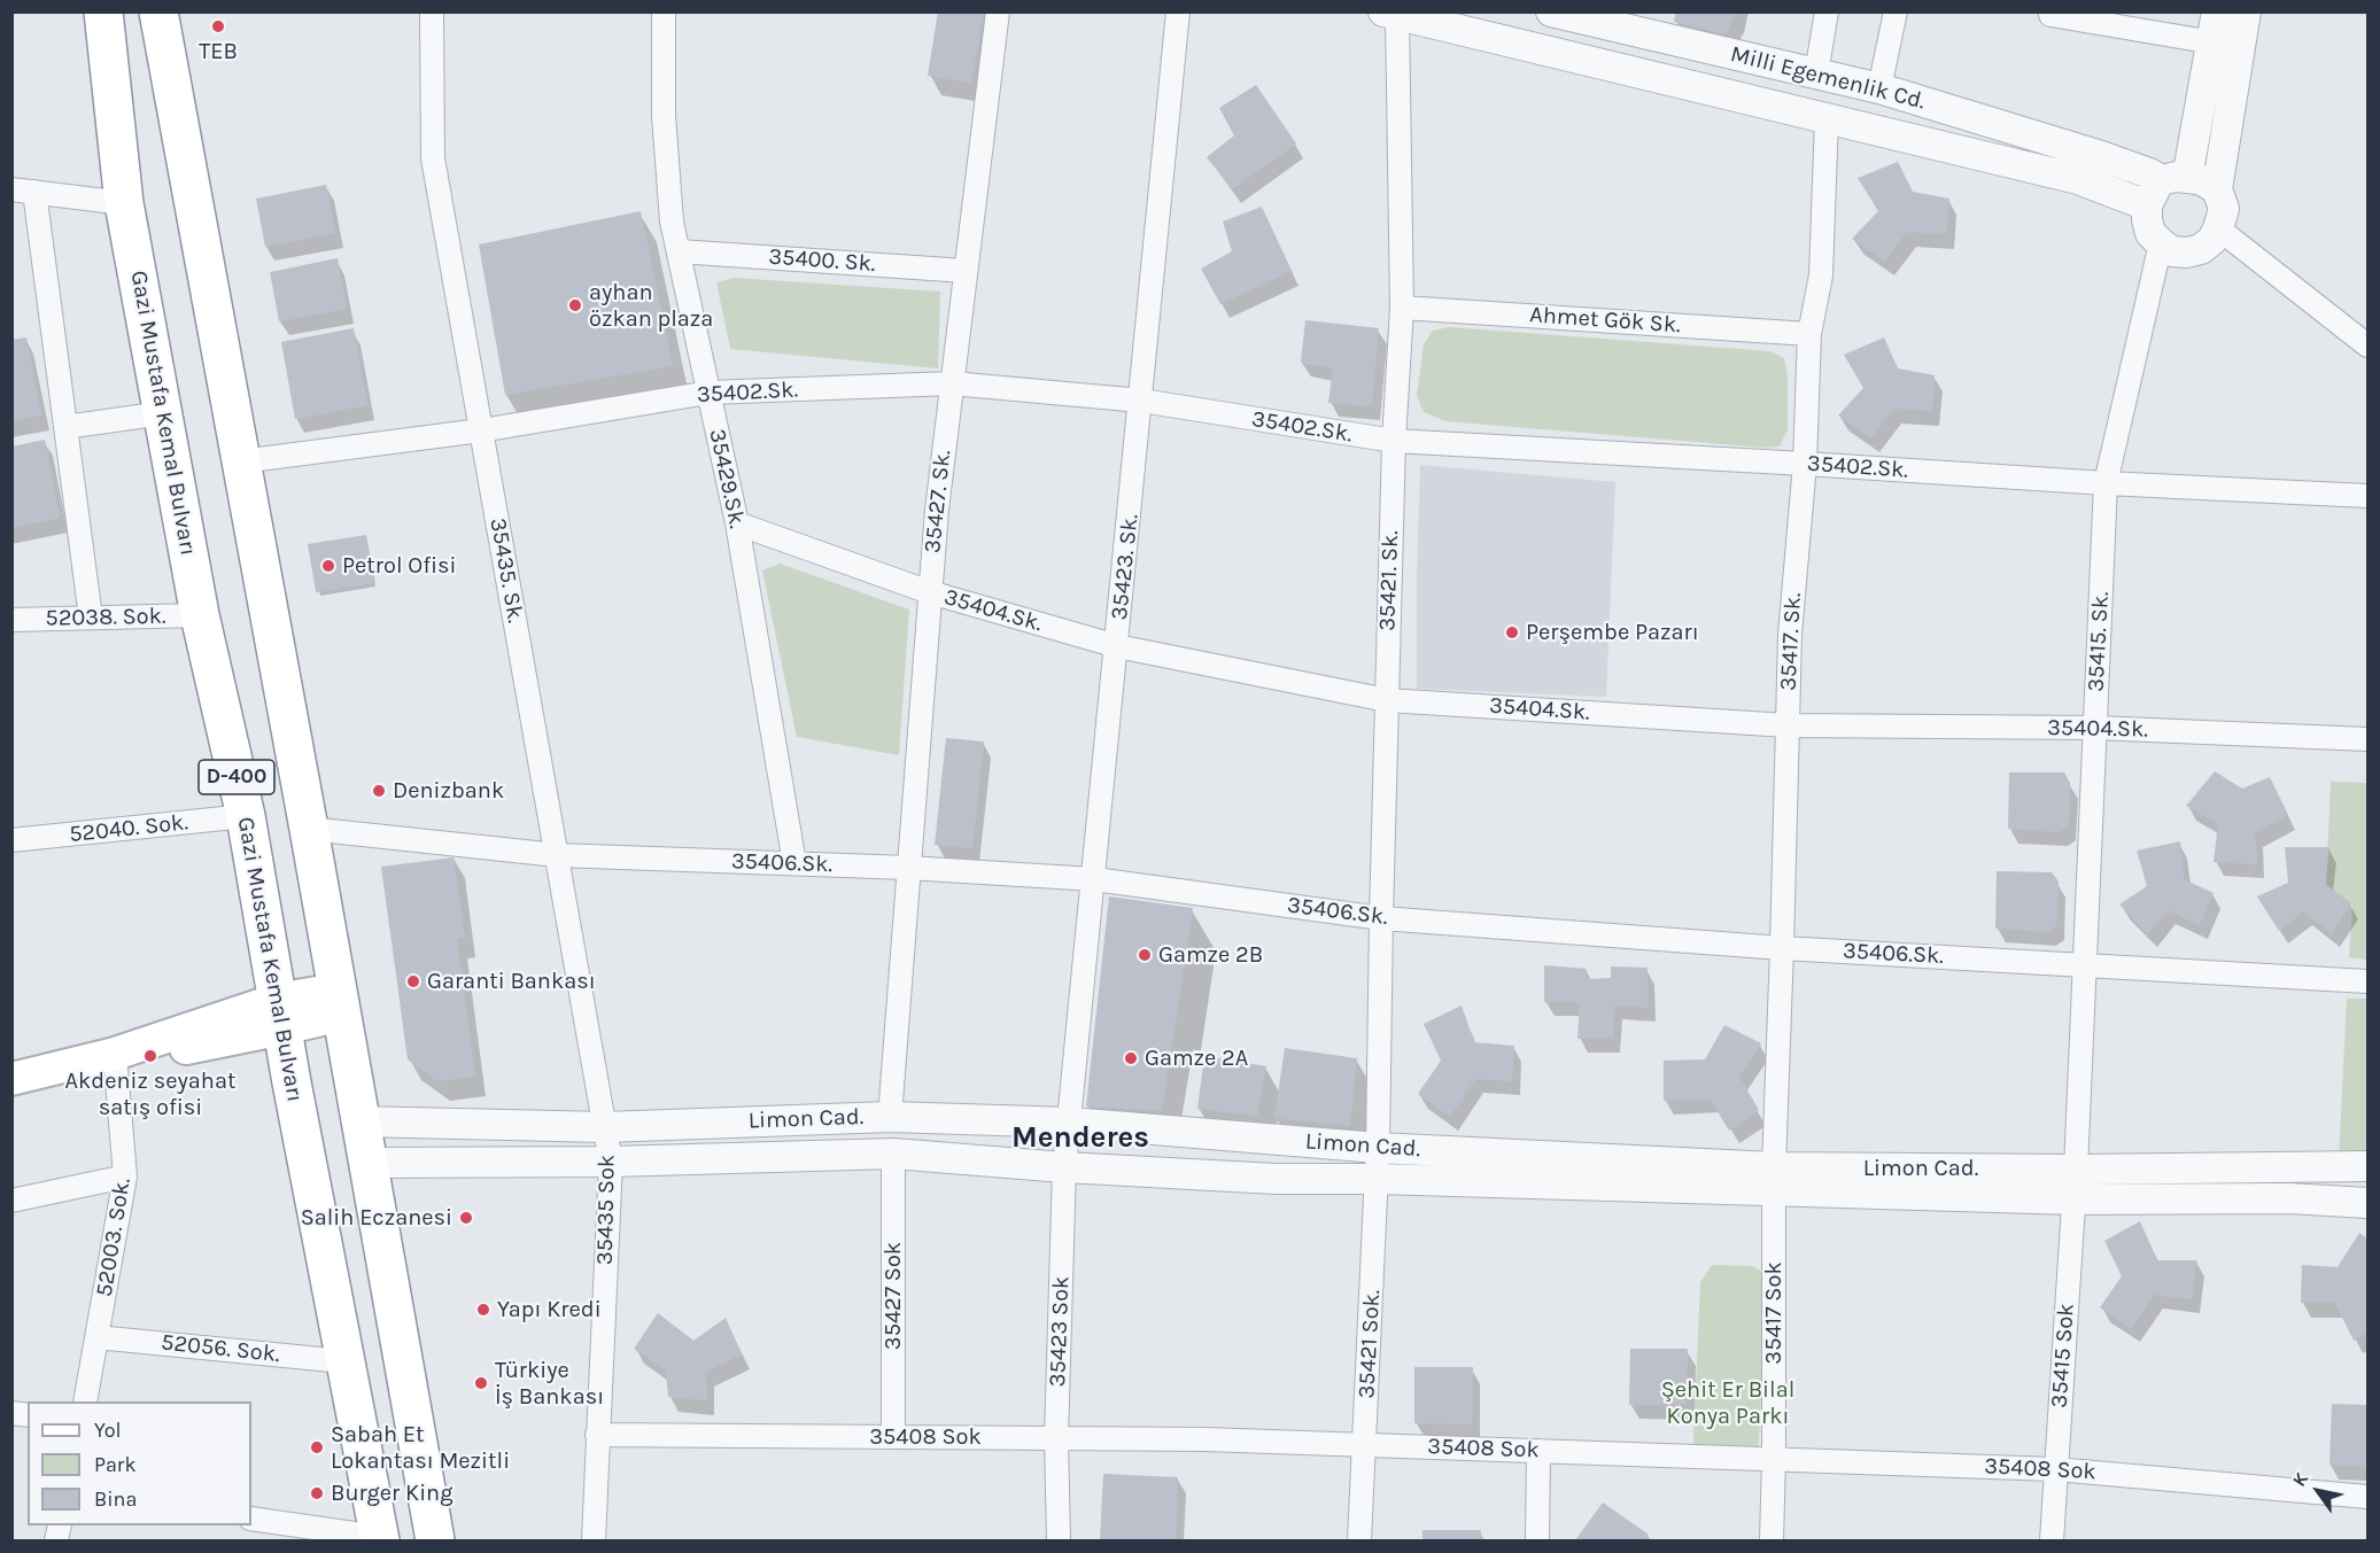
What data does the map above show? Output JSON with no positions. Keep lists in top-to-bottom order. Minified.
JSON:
{"streets":{"highway":["Gazi Mustafa Kemal Bulvarı","D-400"],"street":["Milli Egemenlik Cd.","35400. Sk.","Ahmet Gök Sk.","35402.Sk.","35429.Sk.","35427. Sk.","35423. Sk.","35435. Sk.","35421. Sk.","35404.Sk.","52038. Sok.","35417. Sk.","35415. Sk.","52040. Sok.","35406.Sk.","Limon Cad.","35435 Sok","52003. Sok.","35427 Sok","35417 Sok","35423 Sok","35421 Sok.","52056. Sok.","35415 Sok","35408 Sok"]},"crossings":[["Milli Egemenlik Cd.","35415. Sk."],["35400. Sk.","35429.Sk."],["35400. Sk.","35427. Sk."],["Ahmet Gök Sk.","35421. Sk."],["Ahmet Gök Sk.","35417. Sk."],["35402.Sk.","35429.Sk."],["35402.Sk.","35427. Sk."],["35402.Sk.","35423. Sk."],["35402.Sk.","35435. Sk."],["35402.Sk.","35421. Sk."],["35402.Sk.","35417. Sk."],["35402.Sk.","35415. Sk."],["35402.Sk.","D-400"],["Gazi Mustafa Kemal Bulvarı","52038. Sok."],["Gazi Mustafa Kemal Bulvarı","52040. Sok."],["Gazi Mustafa Kemal Bulvarı","52056. Sok."],["35429.Sk.","35404.Sk."],["35429.Sk.","35406.Sk."],["35427. Sk.","35404.Sk."],["35427. Sk.","35406.Sk."],["35427. Sk.","Limon Cad."],["35423. Sk.","35404.Sk."],["35423. Sk.","35406.Sk."],["35423. Sk.","Limon Cad."],["35423. Sk.","35423 Sok"],["35435. Sk.","35406.Sk."],["35435. Sk.","Limon Cad."],["35435. Sk.","35435 Sok"],["35421. Sk.","35404.Sk."],["35421. Sk.","35406.Sk."],["35421. Sk.","Limon Cad."],["35421. Sk.","35421 Sok."],["35404.Sk.","35417. Sk."],["35404.Sk.","35415. Sk."],["35417. Sk.","35406.Sk."],["35417. Sk.","Limon Cad."],["35417. Sk.","35417 Sok"],["35415. Sk.","35406.Sk."],["35415. Sk.","Limon Cad."],["35415. Sk.","35415 Sok"],["D-400","35406.Sk."],["D-400","Limon Cad."],["Limon Cad.","35435 Sok"],["Limon Cad.","35427 Sok"],["Limon Cad.","35417 Sok"],["Limon Cad.","35423 Sok"],["Limon Cad.","35421 Sok."],["Limon Cad.","35415 Sok"],["35435 Sok","35408 Sok"],["52003. Sok.","52056. Sok."],["35427 Sok","35408 Sok"],["35417 Sok","35408 Sok"],["35423 Sok","35408 Sok"],["35421 Sok.","35408 Sok"],["35415 Sok","35408 Sok"]],"districts":["Menderes"],"parks":["Şehit Er Bilal Konya Parkı"],"places":["TEB","ayhan özkan plaza","Petrol Ofisi","Perşembe Pazarı","Denizbank","Gamze 2B","Garanti Bankası","Akdeniz seyahat satış ofisi","Gamze 2A","Salih Eczanesi","Yapı Kredi","Türkiye İş Bankası","Sabah Et Lokantası Mezitli","Burger King"],"legend":["Yol","Park","Bina"],"north":"top left"}
